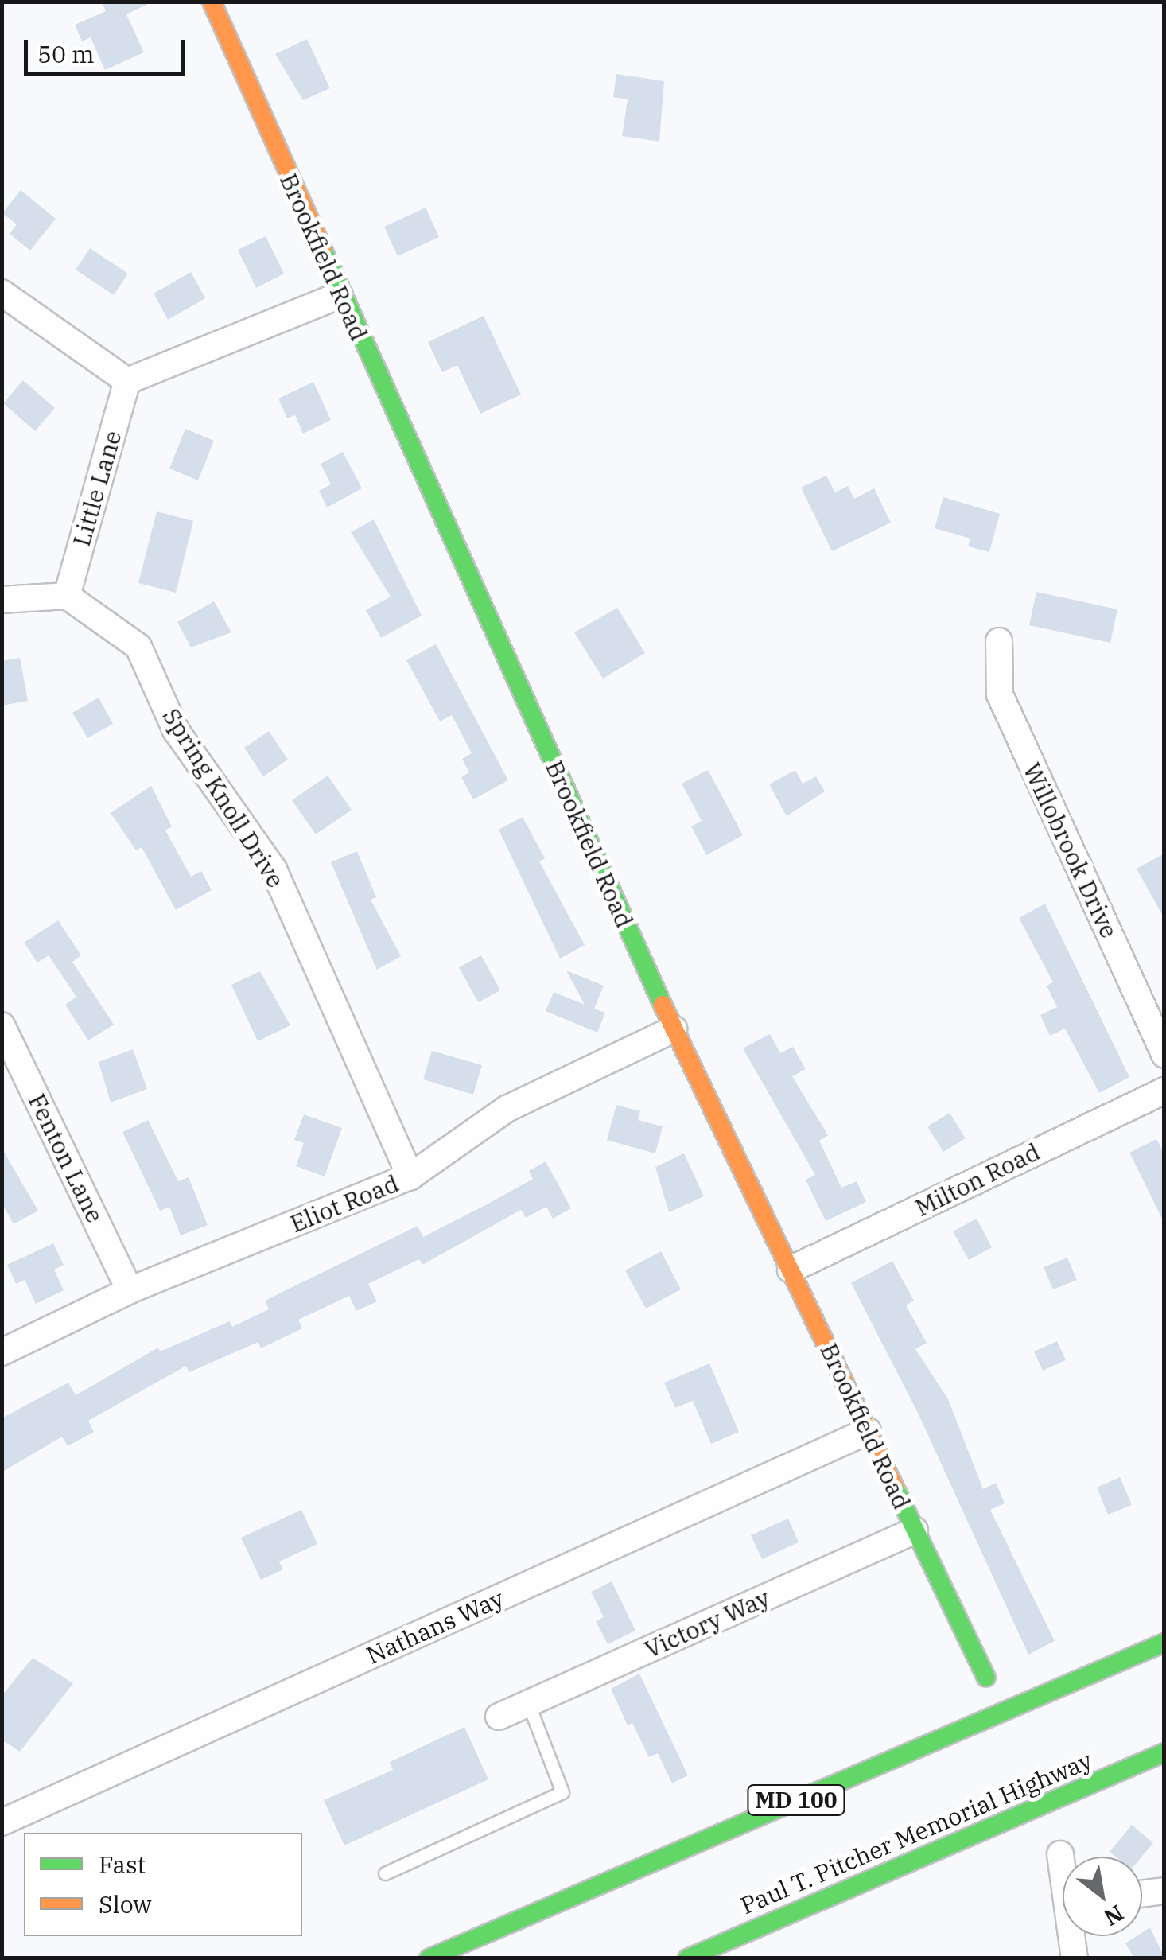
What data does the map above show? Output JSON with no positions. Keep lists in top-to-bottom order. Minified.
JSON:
{"streets":{"main road":["Brookfield Road","MD 100","Paul T. Pitcher Memorial Highway"],"street":["Little Lane","Spring Knoll Drive","Willobrook Drive","Fenton Lane","Milton Road","Eliot Road","Victory Way","Nathans Way"]},"crossings":[["Brookfield Road","Milton Road"],["Brookfield Road","Eliot Road"],["Brookfield Road","Victory Way"],["Brookfield Road","Nathans Way"],["Little Lane","Spring Knoll Drive"],["Spring Knoll Drive","Eliot Road"],["Fenton Lane","Eliot Road"]],"legend":["Fast","Slow"],"scale_bar":"50 m","north":"bottom right"}
